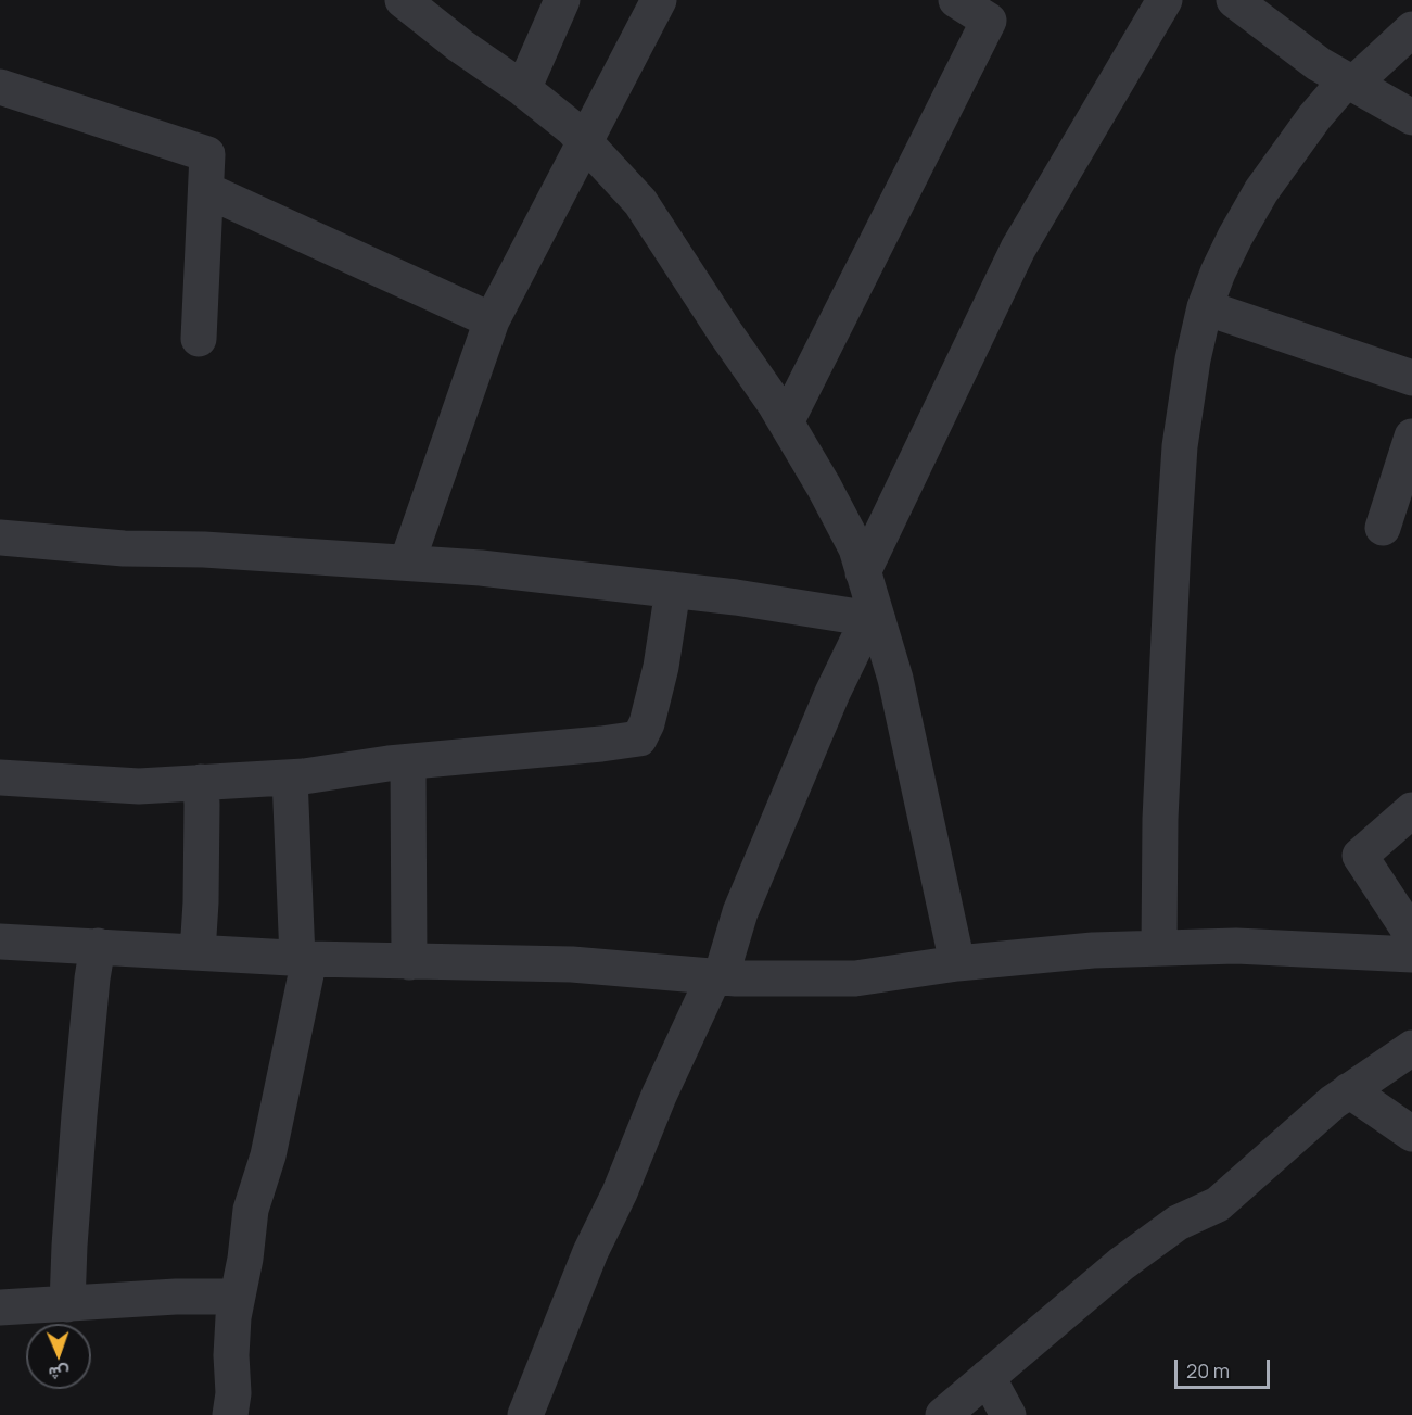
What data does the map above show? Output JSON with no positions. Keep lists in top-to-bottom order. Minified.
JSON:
{"scale_bar":"20 m","north":"bottom"}
